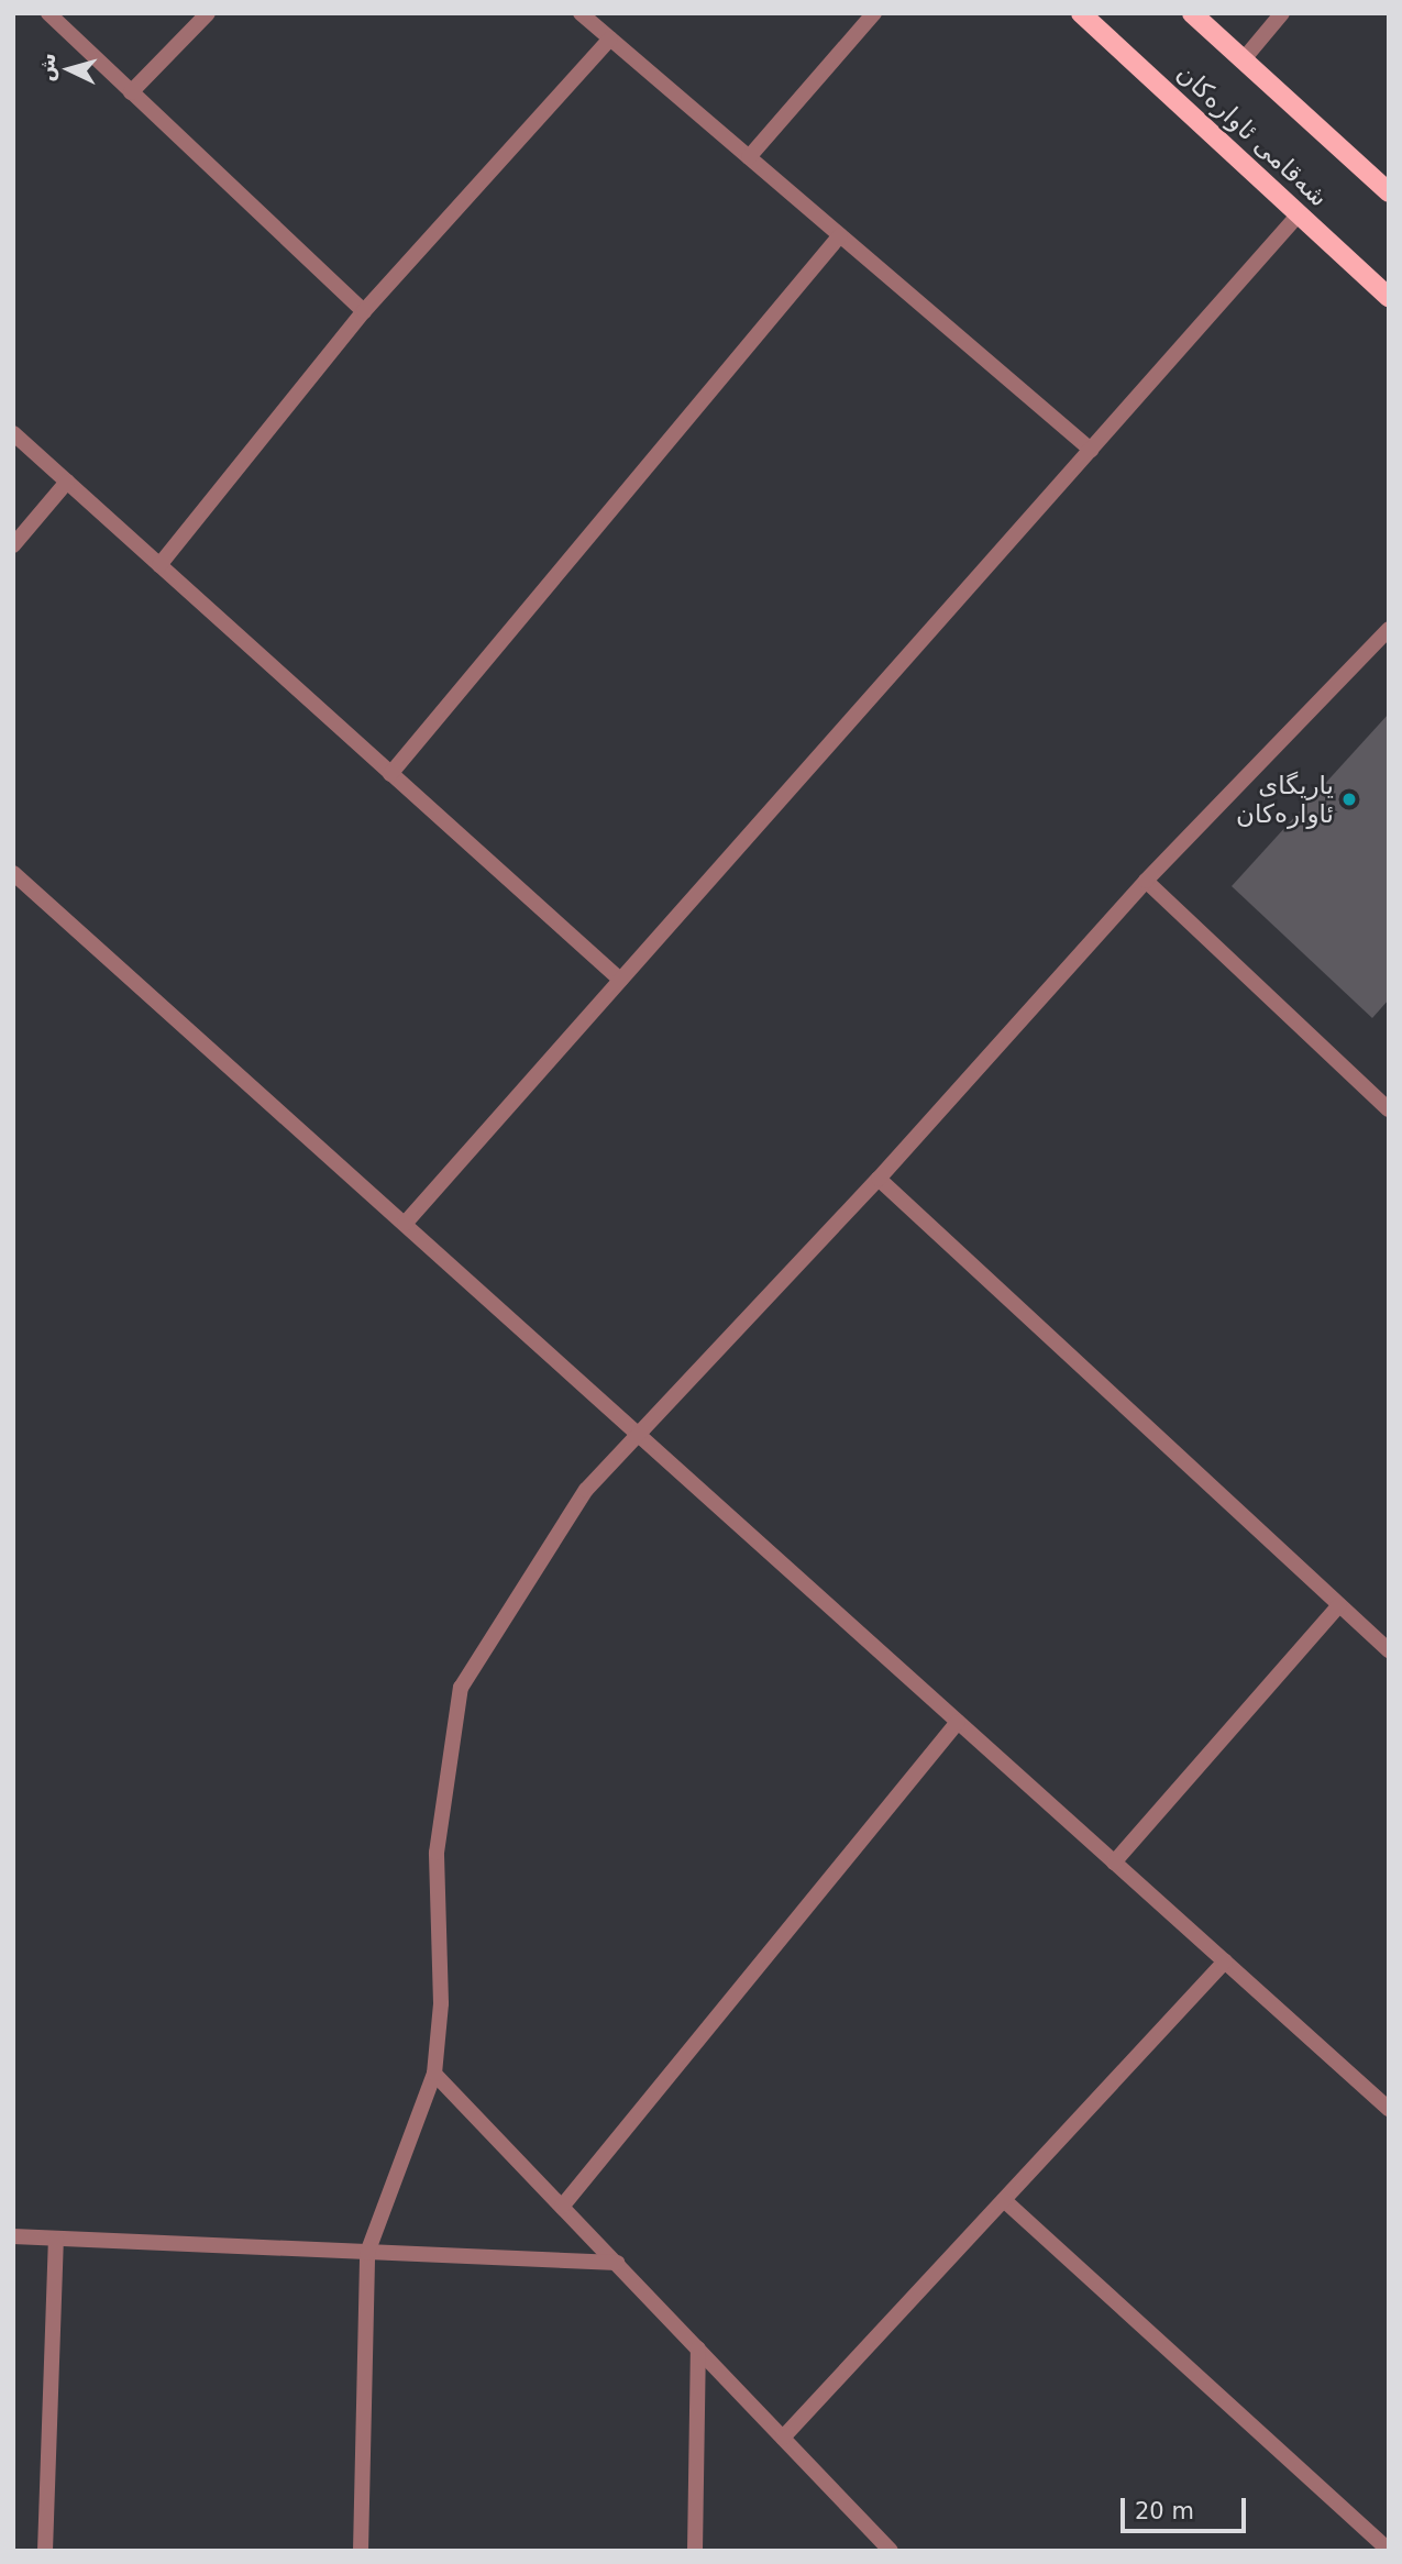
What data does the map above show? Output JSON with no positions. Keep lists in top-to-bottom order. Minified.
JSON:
{"streets":{"main road":["شەقامی ئاوارەکان"]},"places":["یاریگای ئاوارەکان"],"scale_bar":"20 m","north":"left"}
